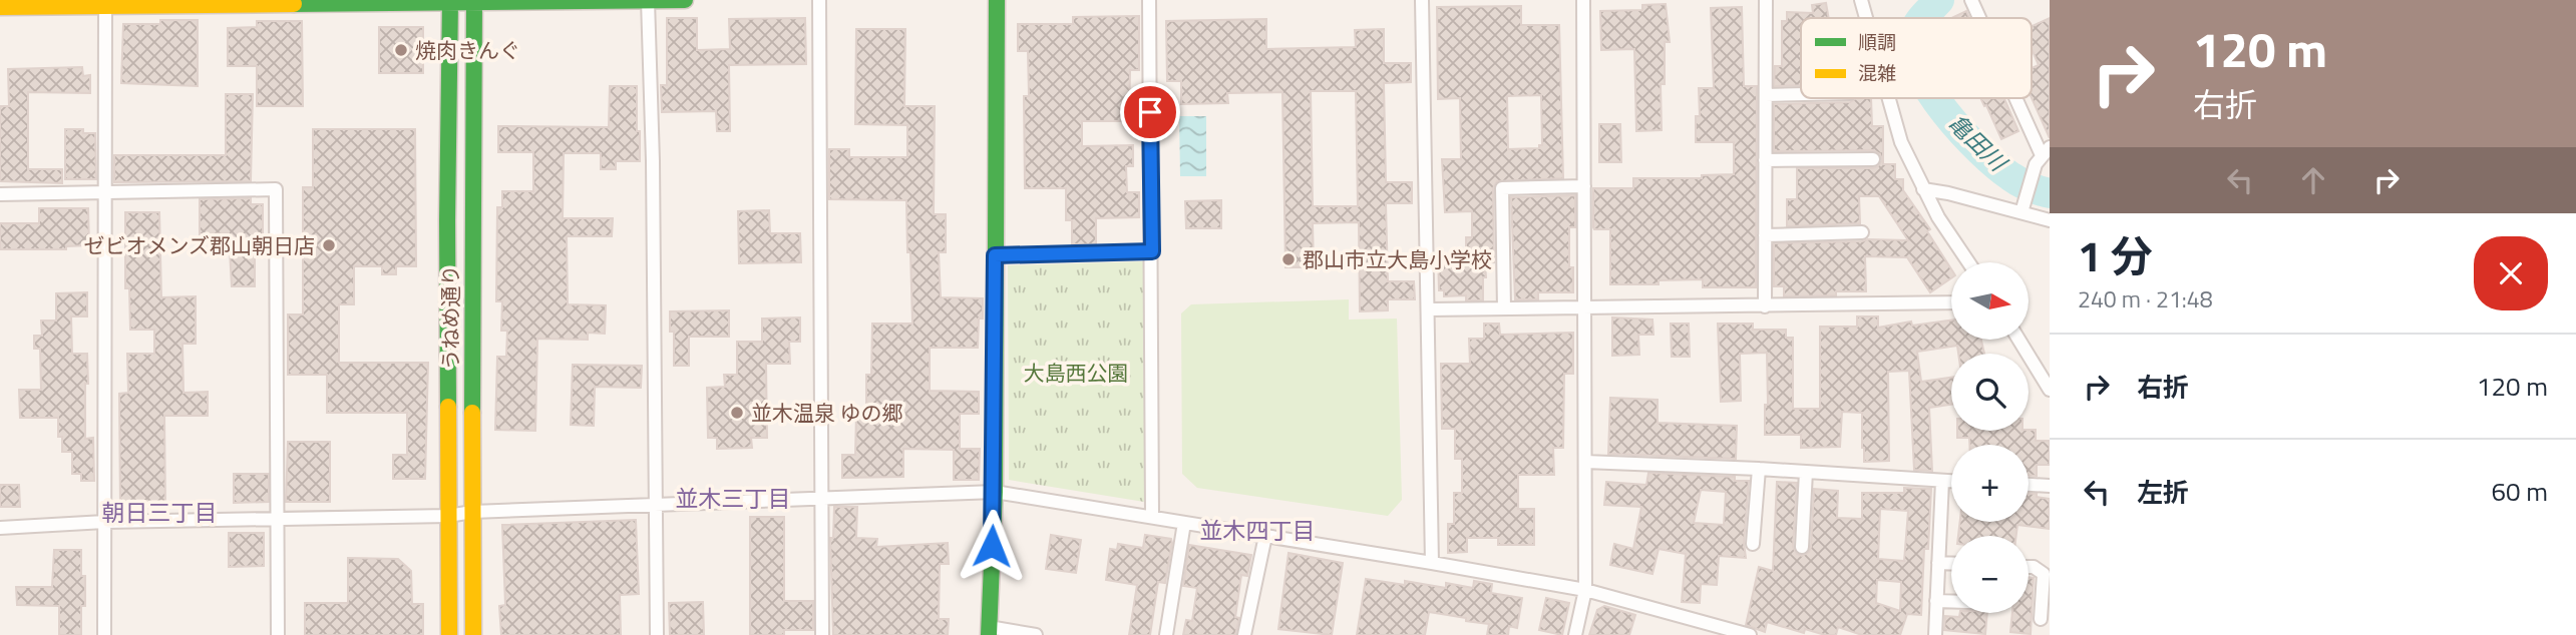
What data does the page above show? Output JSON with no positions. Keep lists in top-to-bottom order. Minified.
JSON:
{"streets":{"street":["うねめ通り"]},"districts":["並木三丁目","朝日三丁目","並木四丁目"],"water":["亀田川"],"parks":["大島西公園"],"places":["焼肉きんぐ","ゼビオメンズ郡山朝日店","郡山市立大島小学校","並木温泉 ゆの郷"],"legend":["順調","混雑"],"north":"right","page":{"turn":["120 m","右折"],"heading":["1 分","240 m · 21:48"],"map_buttons":["+","−"],"list":[{"name":"右折","value":"120 m"},{"name":"左折","value":"60 m"}]}}
